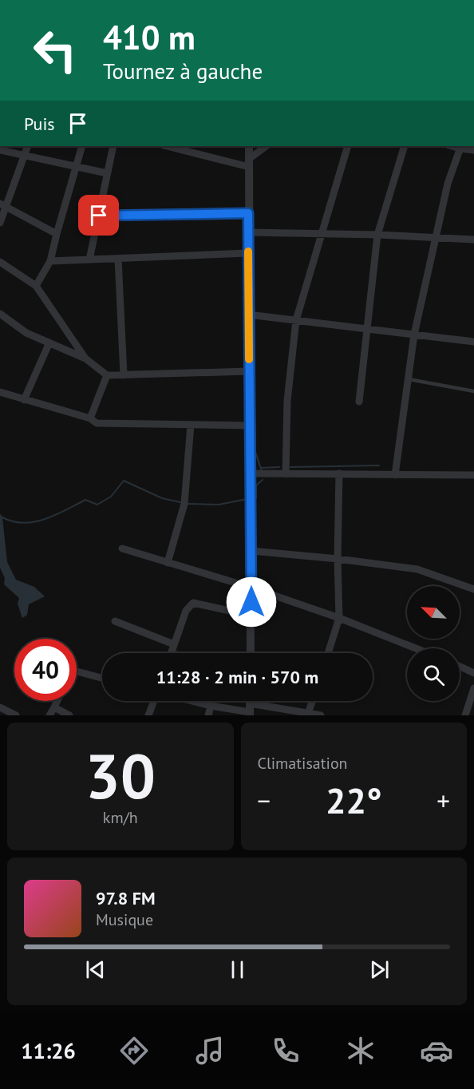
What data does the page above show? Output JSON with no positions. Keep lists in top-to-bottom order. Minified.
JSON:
{"north":"top left","page":{"turn":["410 m","Tournez à gauche"],"then":"Puis","limit":"40","trip":"11:28 · 2 min · 570 m","tile":[["30","km/h"],"Climatisation"],"heat":["−","22°","+"],"song":["97.8 FM","Musique"],"tabs":"11:26"}}
